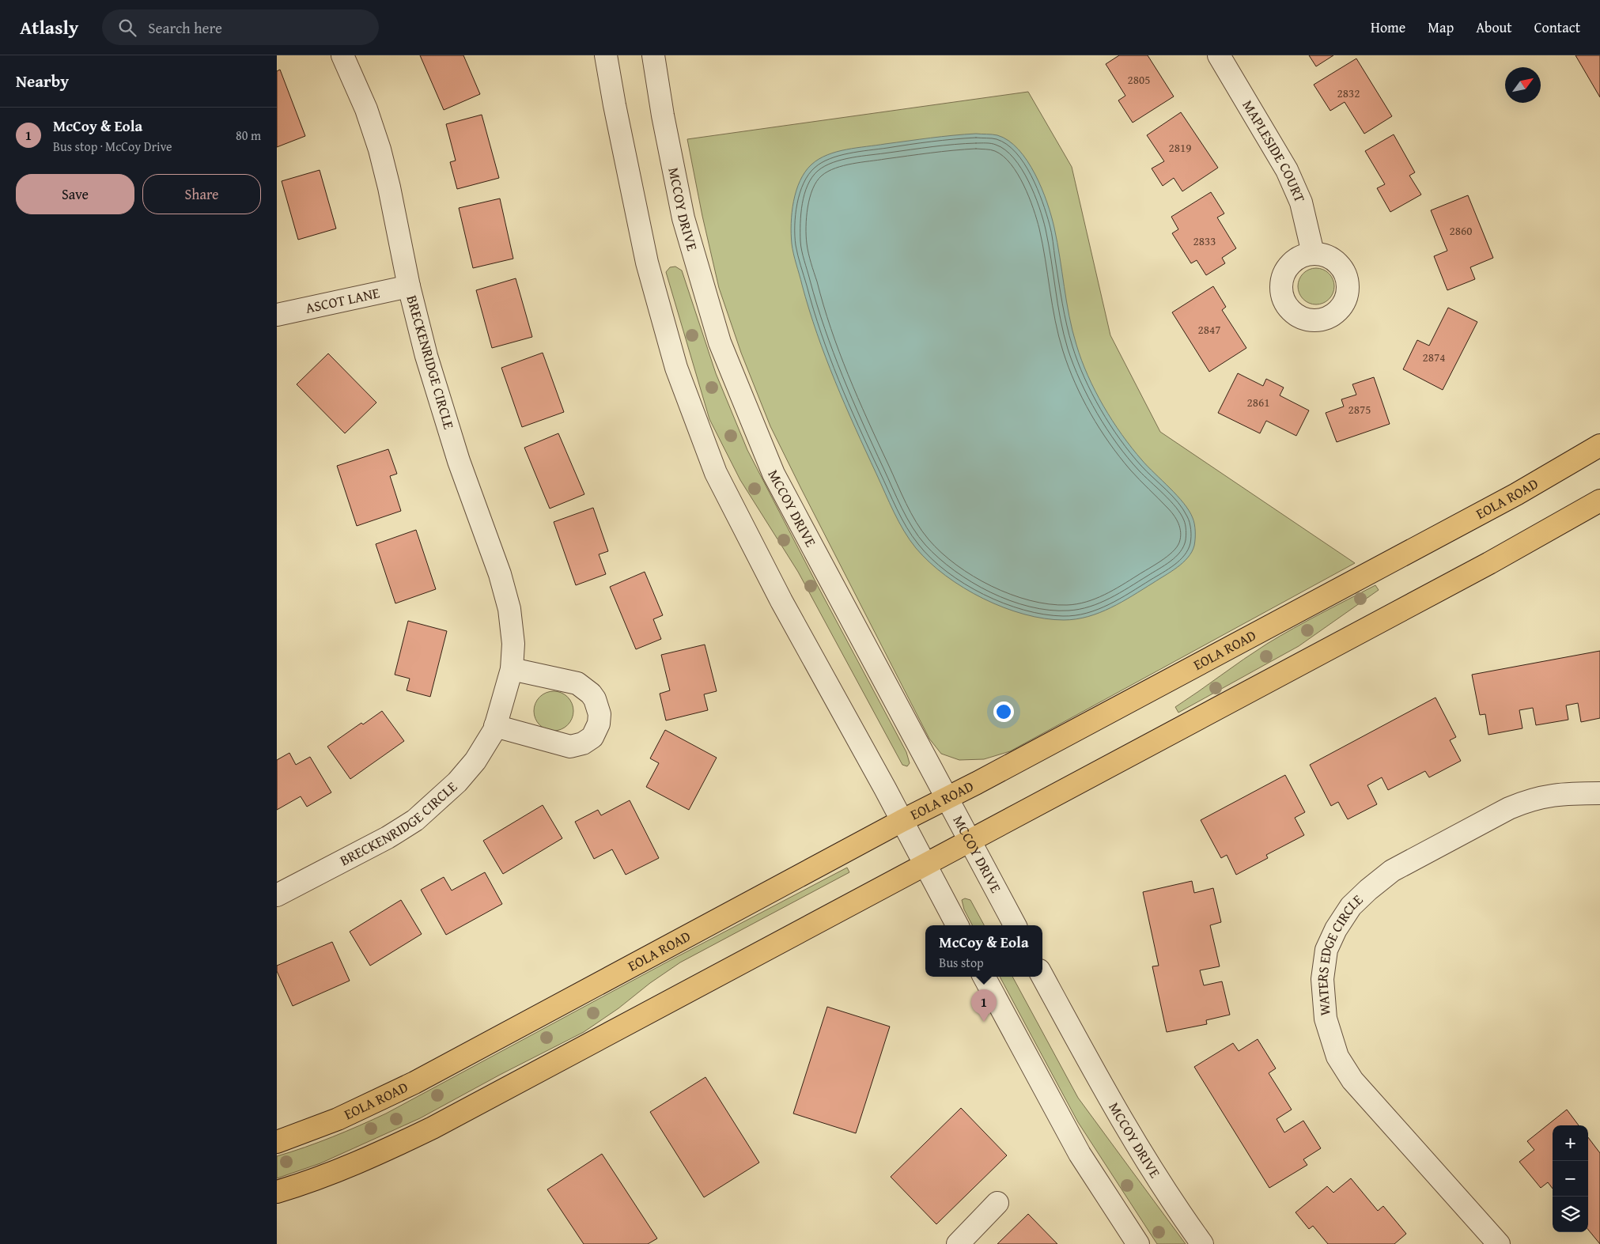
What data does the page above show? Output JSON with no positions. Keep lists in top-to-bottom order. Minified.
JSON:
{"streets":{"main road":["EOLA ROAD"],"street":["MAPLESIDE COURT","MCCOY DRIVE","ASCOT LANE","BRECKENRIDGE CIRCLE","WATERS EDGE CIRCLE"]},"crossings":[["MCCOY DRIVE","EOLA ROAD"],["ASCOT LANE","BRECKENRIDGE CIRCLE"]],"house_numbers":["2805","2832","2819","2860","2833","2847","2874","2861","2875"],"north":"top right","page":{"header":"Atlasly","search":"Search here","nav":["Home","Map","About","Contact"],"heading":"Nearby","list":[{"mark":"1","name":"McCoy & Eola","note":"Bus stop · McCoy Drive","value":"80 m"}],"buttons":["Save","Share"],"popup":["McCoy & Eola","Bus stop"],"pins":"1","map_buttons":["+","−"]}}
